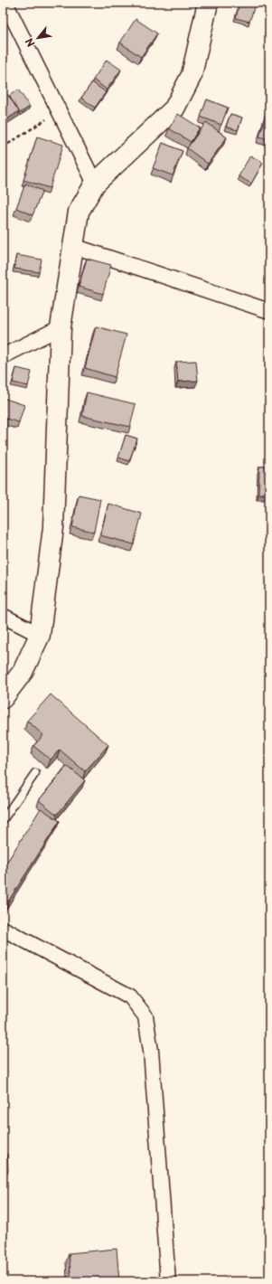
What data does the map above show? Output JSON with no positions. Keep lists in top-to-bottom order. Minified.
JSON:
{"north":"bottom left"}
